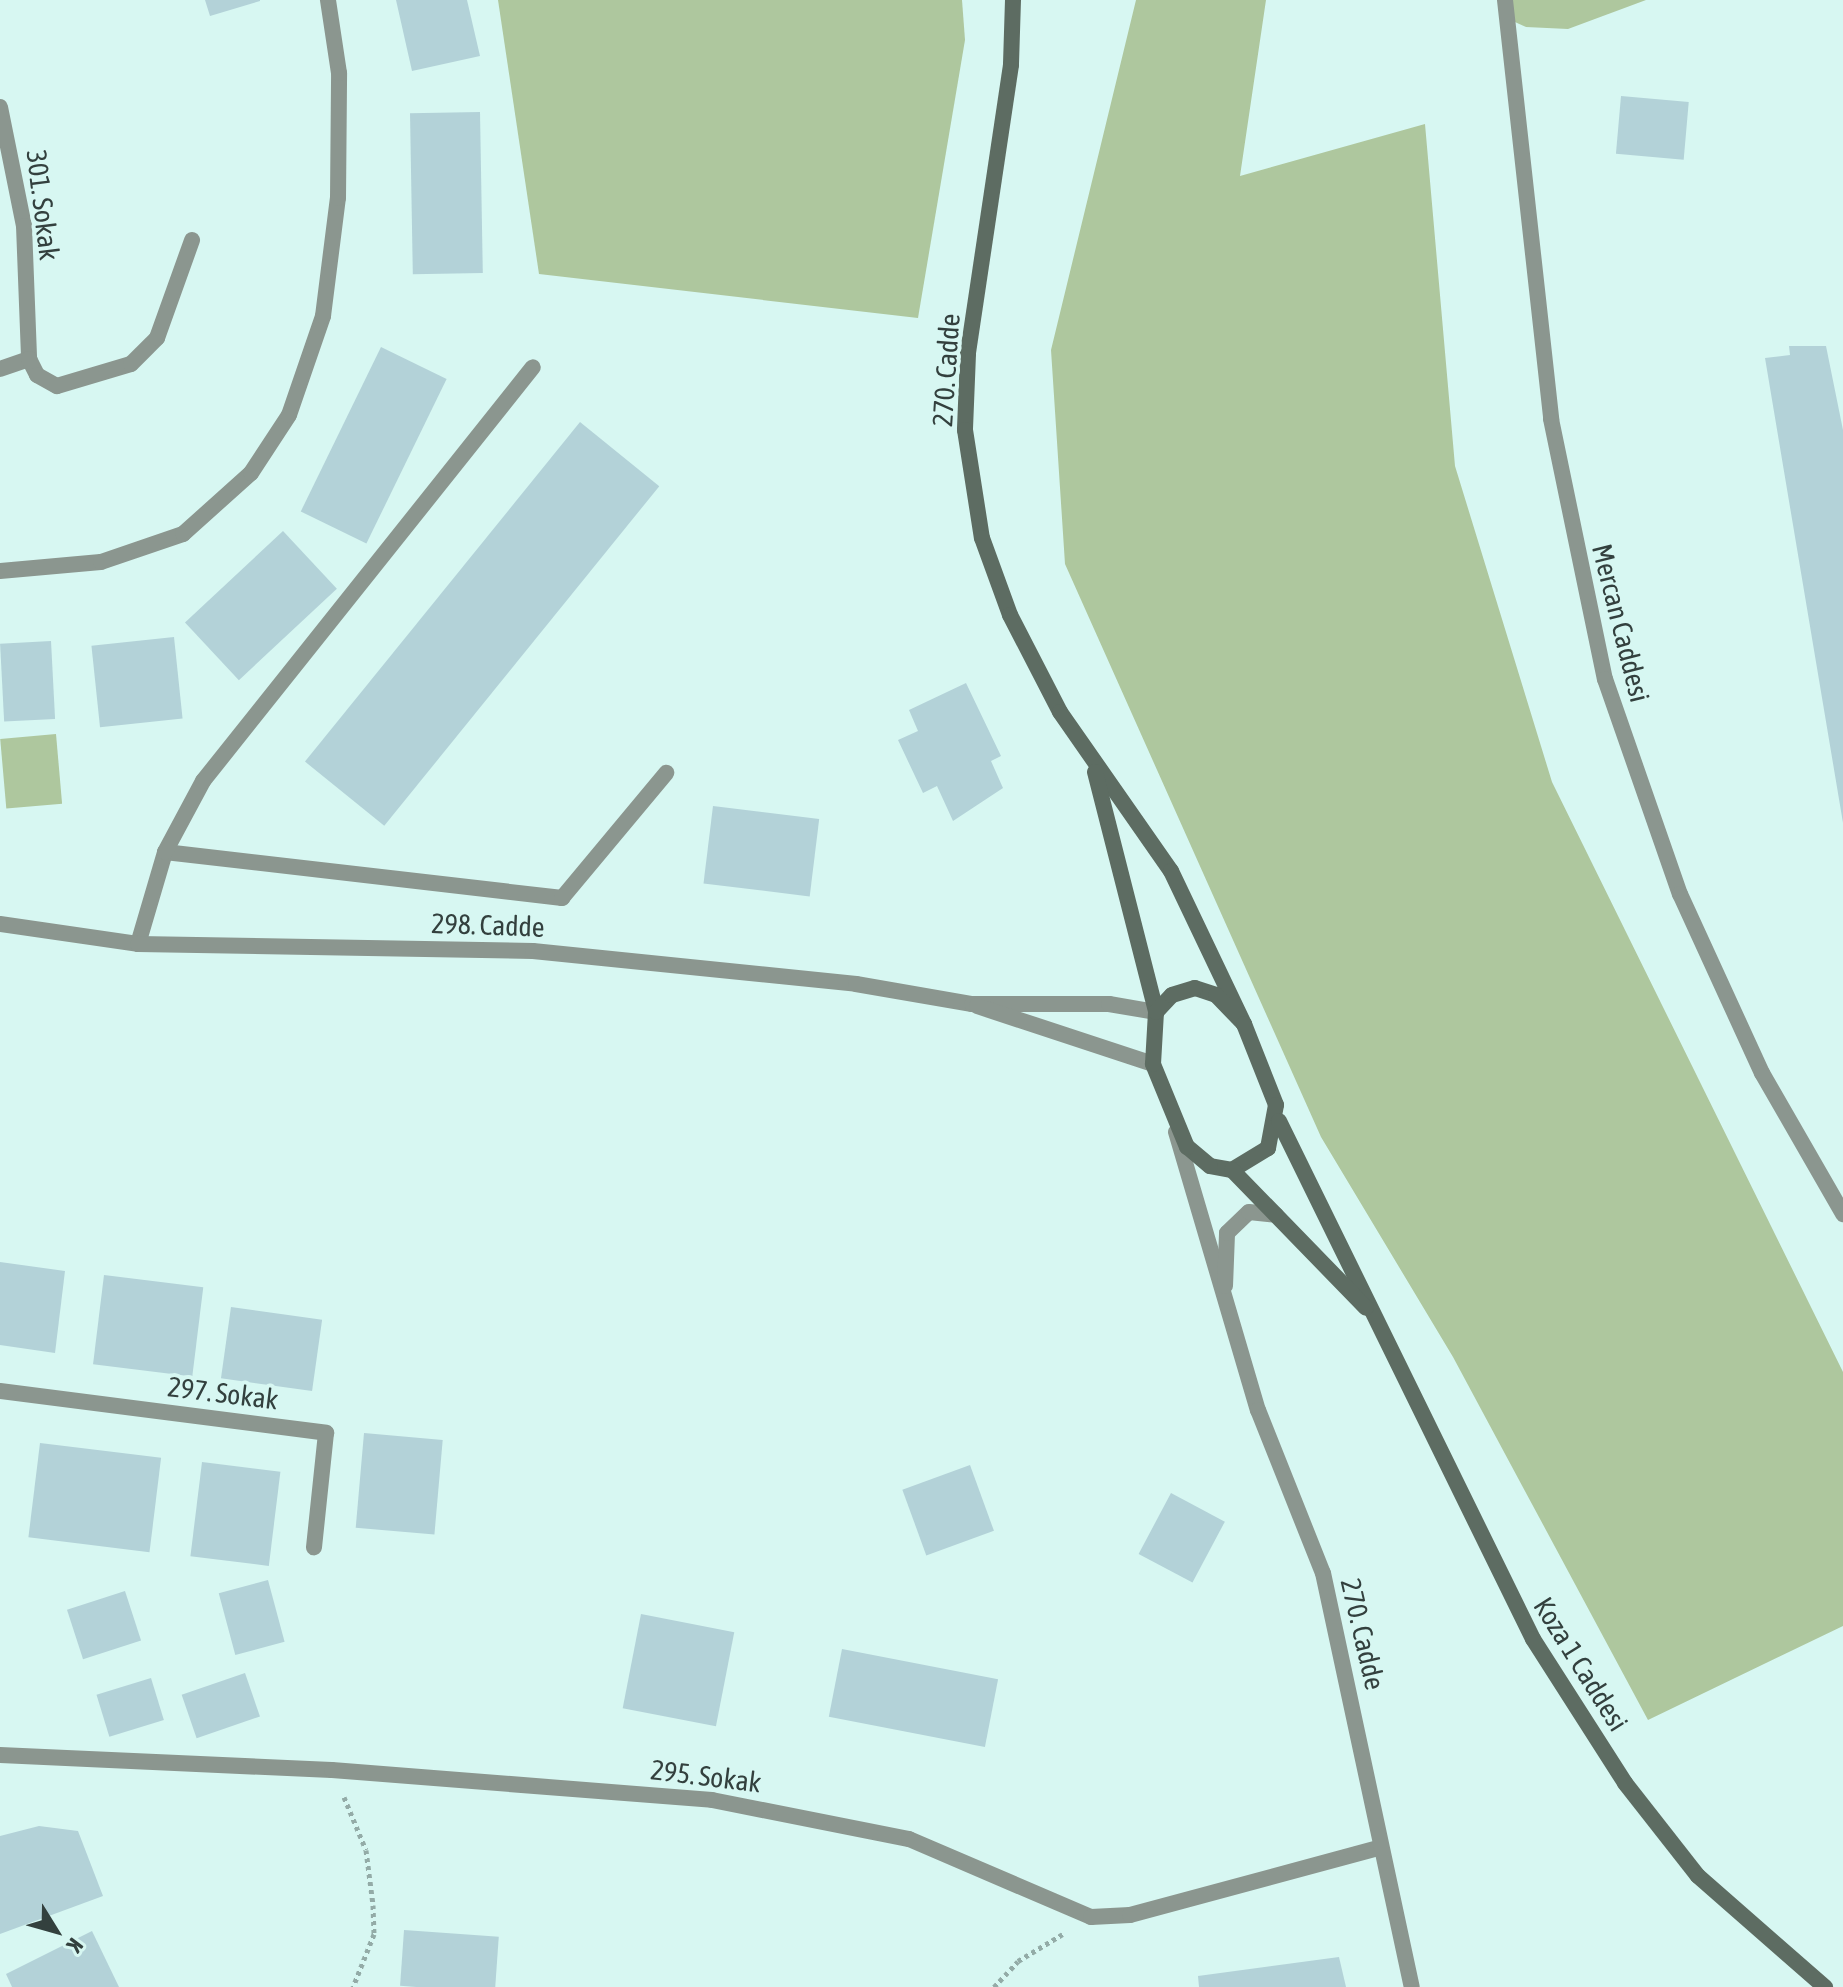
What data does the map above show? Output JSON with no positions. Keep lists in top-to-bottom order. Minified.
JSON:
{"streets":{"main road":["270. Cadde","Koza 1 Caddesi"],"street":["301. Sokak","Mercan Caddesi","298. Cadde","297. Sokak","295. Sokak"]},"crossings":[["270. Cadde","Koza 1 Caddesi"],["270. Cadde","295. Sokak"]],"north":"bottom right"}
